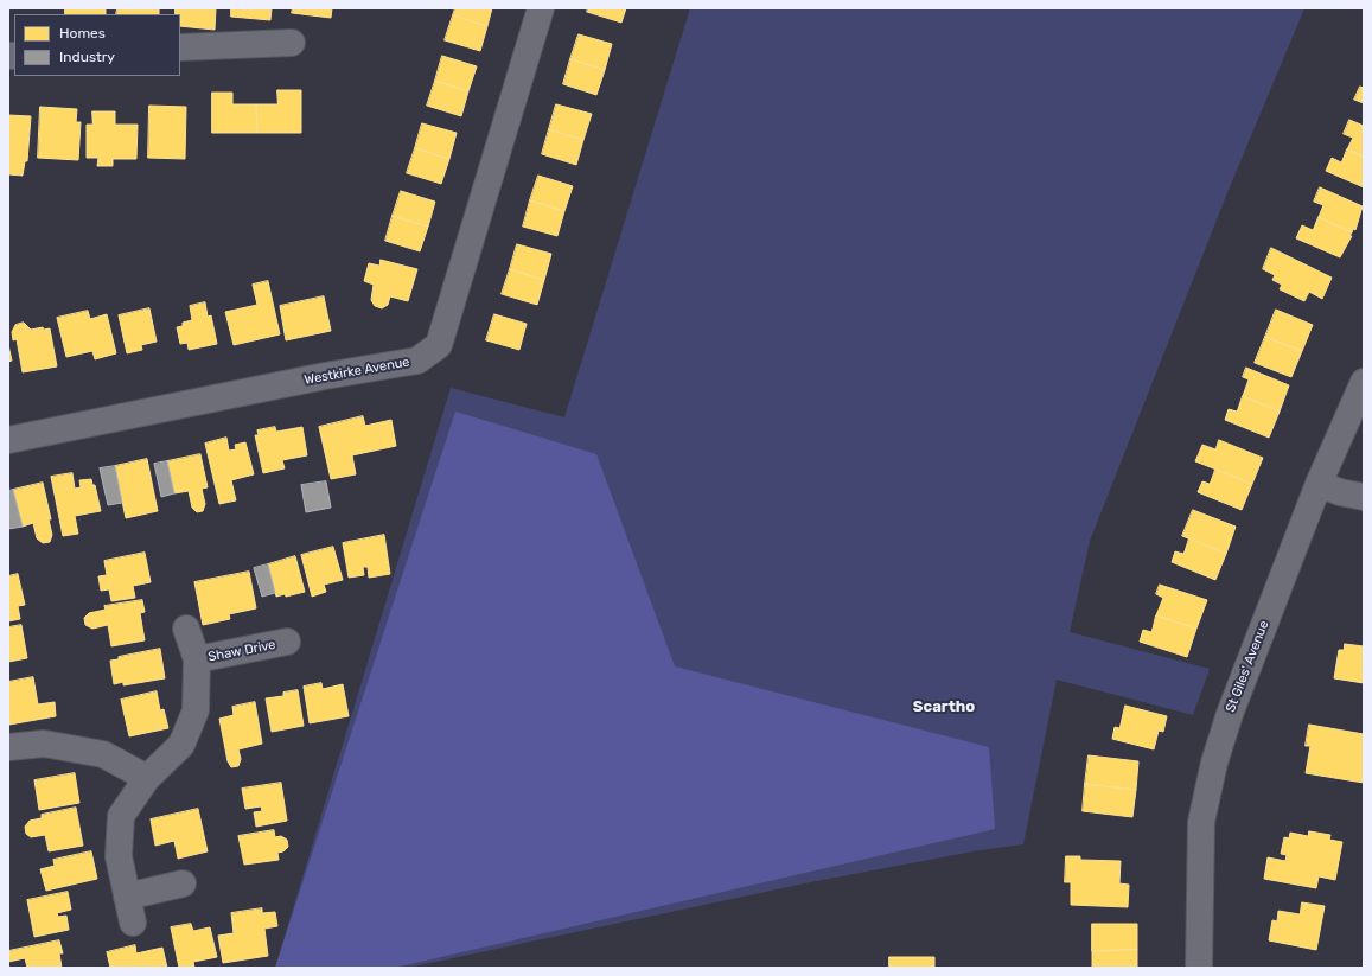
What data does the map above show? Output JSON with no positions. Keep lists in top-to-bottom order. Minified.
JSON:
{"streets":{"street":["Westkirke Avenue","Shaw Drive","St Giles' Avenue"]},"districts":["Scartho"],"legend":["Homes","Industry"]}
